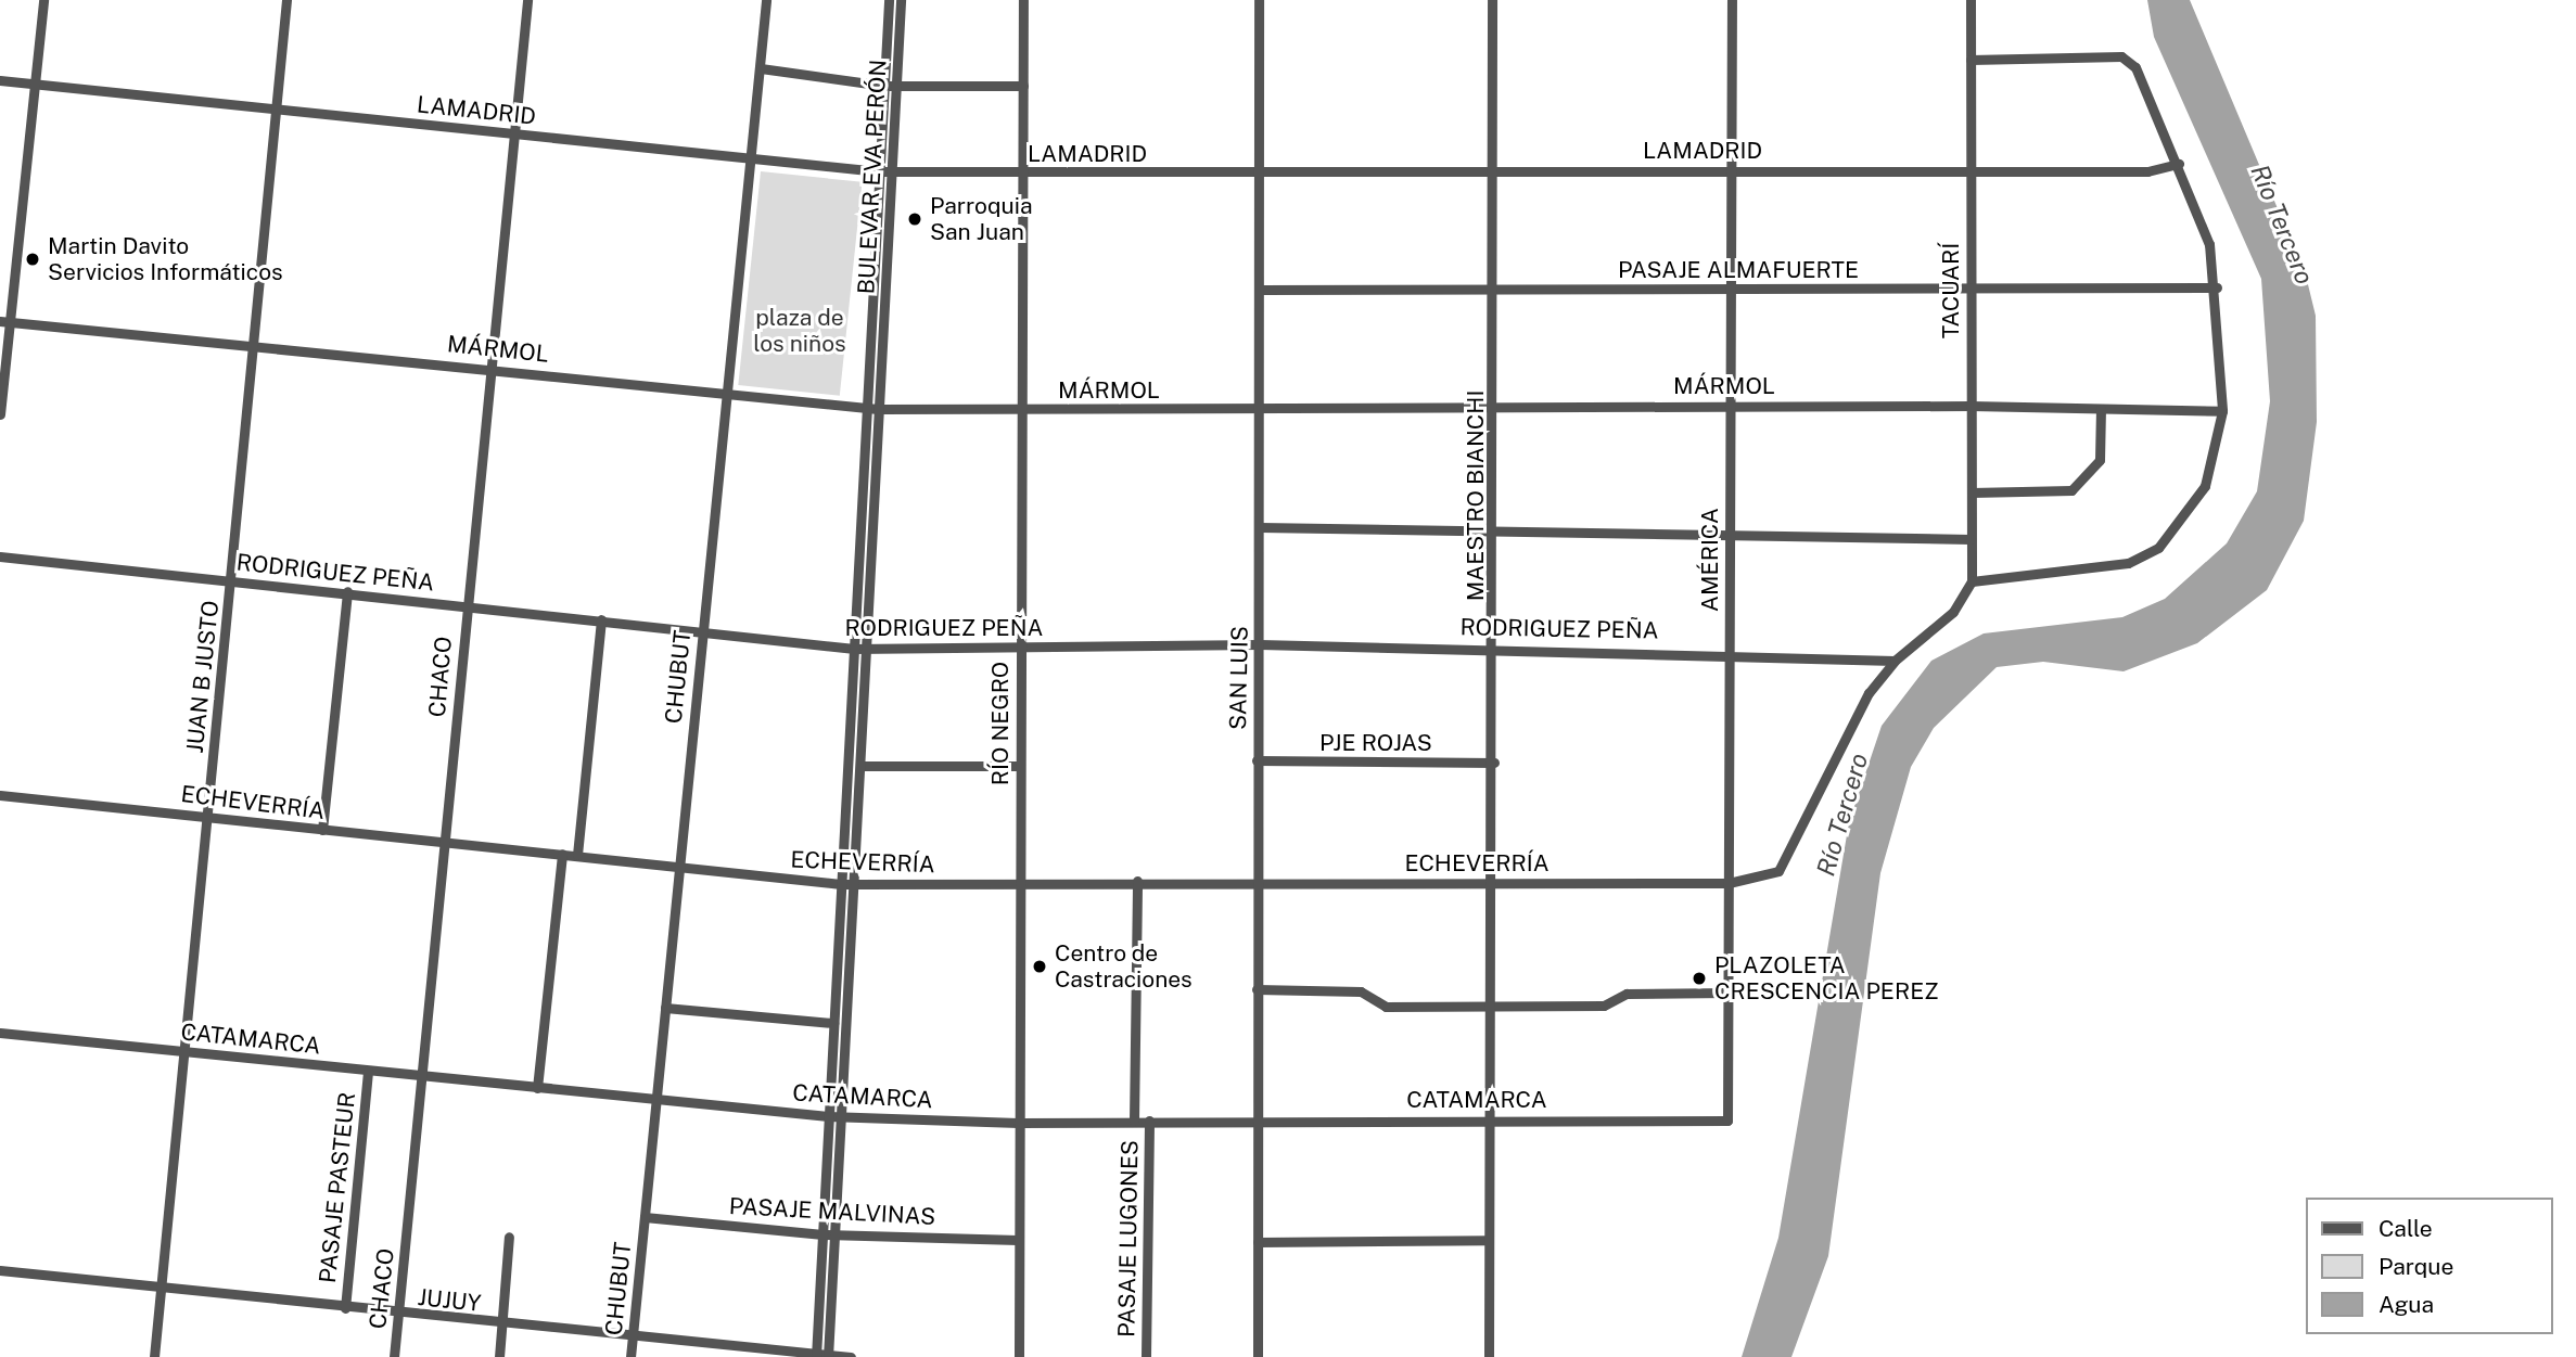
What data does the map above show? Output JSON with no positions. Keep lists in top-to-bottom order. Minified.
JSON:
{"streets":{"street":["LAMADRID","BULEVAR EVA PERÓN","PASAJE ALMAFUERTE","TACUARÍ","MÁRMOL","MAESTRO BIANCHI","AMÉRICA","RODRIGUEZ PEÑA","JUAN B JUSTO","CHACO","CHUBUT","SAN LUIS","RÍO NEGRO","PJE ROJAS","ECHEVERRÍA","CATAMARCA","PASAJE PASTEUR","PASAJE MALVINAS","PASAJE LUGONES","JUJUY"]},"crossings":[["LAMADRID","BULEVAR EVA PERÓN"],["LAMADRID","TACUARÍ"],["LAMADRID","MAESTRO BIANCHI"],["LAMADRID","AMÉRICA"],["LAMADRID","JUAN B JUSTO"],["LAMADRID","CHACO"],["LAMADRID","CHUBUT"],["LAMADRID","SAN LUIS"],["LAMADRID","RÍO NEGRO"],["BULEVAR EVA PERÓN","MÁRMOL"],["BULEVAR EVA PERÓN","RODRIGUEZ PEÑA"],["BULEVAR EVA PERÓN","ECHEVERRÍA"],["BULEVAR EVA PERÓN","CATAMARCA"],["BULEVAR EVA PERÓN","PASAJE MALVINAS"],["BULEVAR EVA PERÓN","JUJUY"],["PASAJE ALMAFUERTE","TACUARÍ"],["PASAJE ALMAFUERTE","MAESTRO BIANCHI"],["PASAJE ALMAFUERTE","AMÉRICA"],["PASAJE ALMAFUERTE","SAN LUIS"],["TACUARÍ","MÁRMOL"],["TACUARÍ","ECHEVERRÍA"],["MÁRMOL","MAESTRO BIANCHI"],["MÁRMOL","AMÉRICA"],["MÁRMOL","JUAN B JUSTO"],["MÁRMOL","CHACO"],["MÁRMOL","CHUBUT"],["MÁRMOL","SAN LUIS"],["MÁRMOL","RÍO NEGRO"],["MAESTRO BIANCHI","RODRIGUEZ PEÑA"],["MAESTRO BIANCHI","PJE ROJAS"],["MAESTRO BIANCHI","ECHEVERRÍA"],["MAESTRO BIANCHI","CATAMARCA"],["AMÉRICA","RODRIGUEZ PEÑA"],["AMÉRICA","ECHEVERRÍA"],["AMÉRICA","CATAMARCA"],["RODRIGUEZ PEÑA","JUAN B JUSTO"],["RODRIGUEZ PEÑA","CHACO"],["RODRIGUEZ PEÑA","CHUBUT"],["RODRIGUEZ PEÑA","SAN LUIS"],["RODRIGUEZ PEÑA","RÍO NEGRO"],["RODRIGUEZ PEÑA","ECHEVERRÍA"],["JUAN B JUSTO","ECHEVERRÍA"],["JUAN B JUSTO","CATAMARCA"],["JUAN B JUSTO","JUJUY"],["CHACO","ECHEVERRÍA"],["CHACO","CATAMARCA"],["CHACO","JUJUY"],["CHUBUT","ECHEVERRÍA"],["CHUBUT","CATAMARCA"],["CHUBUT","PASAJE MALVINAS"],["CHUBUT","JUJUY"],["SAN LUIS","PJE ROJAS"],["SAN LUIS","ECHEVERRÍA"],["SAN LUIS","CATAMARCA"],["RÍO NEGRO","ECHEVERRÍA"],["RÍO NEGRO","CATAMARCA"],["RÍO NEGRO","PASAJE MALVINAS"],["ECHEVERRÍA","PASAJE LUGONES"],["CATAMARCA","PASAJE PASTEUR"],["CATAMARCA","PASAJE LUGONES"],["PASAJE PASTEUR","JUJUY"]],"water":["Río Tercero"],"parks":["plaza de los niños"],"places":["Parroquia San Juan","Martin Davito Servicios Informáticos","Centro de Castraciones","PLAZOLETA CRESCENCIA PEREZ"],"legend":["Calle","Parque","Agua"]}
